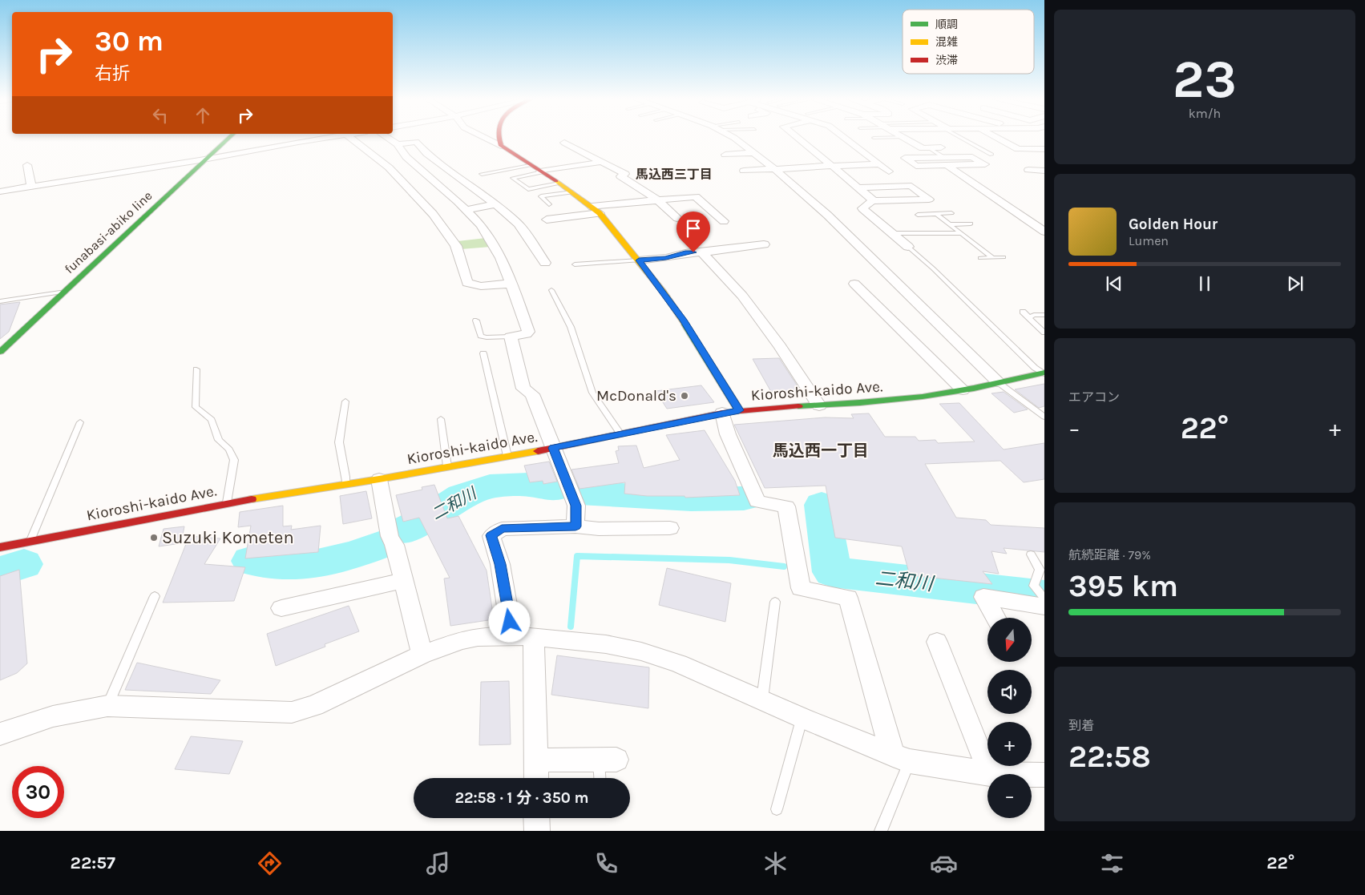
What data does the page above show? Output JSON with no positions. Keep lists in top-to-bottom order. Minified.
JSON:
{"streets":{"main road":["funabasi-abiko line","Kioroshi-kaido Ave."]},"districts":["馬込西三丁目","馬込西一丁目"],"water":["二和川"],"places":["McDonald's","Suzuki Kometen"],"legend":["順調","混雑","渋滞"],"north":"bottom","page":{"tile":[["23","km/h"],"エアコン",["航続距離 · 79%","395 km"],["到着","22:58"]],"turn":["30 m","右折"],"song":["Golden Hour","Lumen"],"heat":["−","22°","+"],"map_buttons":["+","−"],"limit":"30","trip":"22:58 · 1 分 · 350 m","tabs":["22:57","22°"]}}
